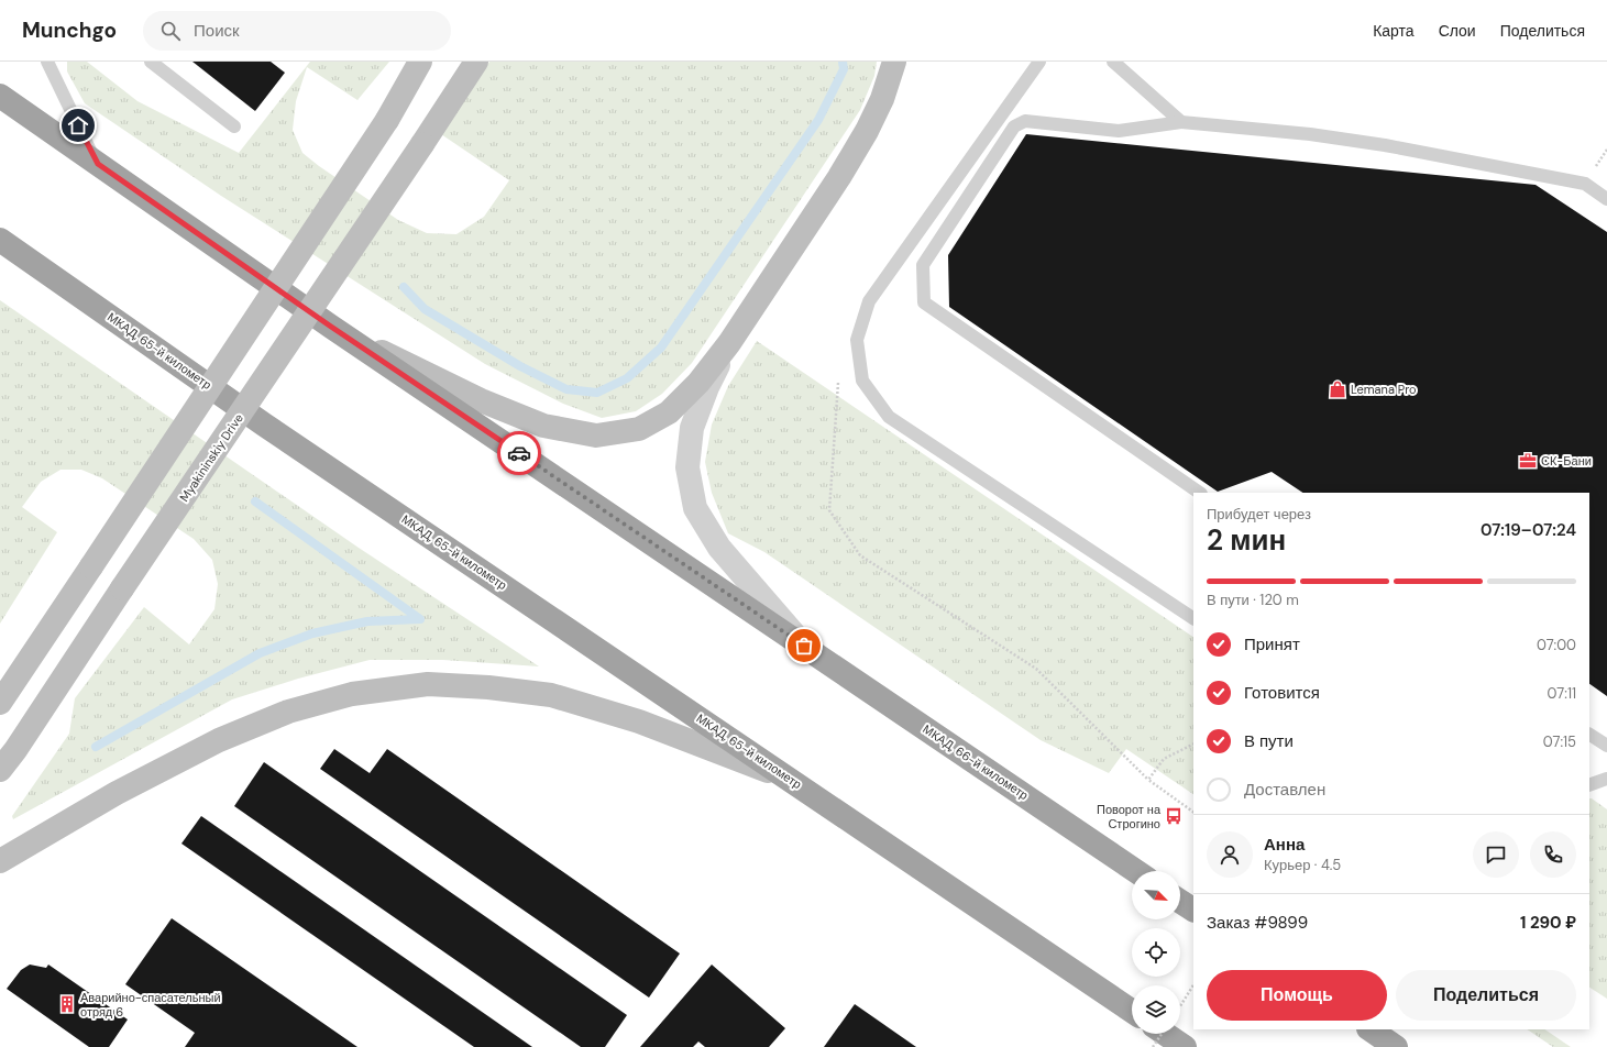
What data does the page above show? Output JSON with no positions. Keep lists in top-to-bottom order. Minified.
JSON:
{"streets":{"highway":["МКАД, 65-й километр","МКАД, 66-й километр"],"main road":["Myakininskiy Drive"]},"places":{"shop":["Lemana Pro"],"office":["СК-Бани"],"bus stop":["Поворот на Строгино"],"building":["Аварийно-спасательный отряд 6"]},"north":"bottom right","page":{"header":"Munchgo","search":"Поиск","nav":["Карта","Слои","Поделиться"],"heading":["2 мин","Прибудет через","07:19–07:24"],"panel":["Анна","Курьер · 4.5","Заказ #9899","1 290 ₽"],"bar":"В пути · 120 m","list":[["Принят","07:00"],["Готовится","07:11"],["В пути","07:15"],"Доставлен"],"buttons":["Помощь","Поделиться"]}}
